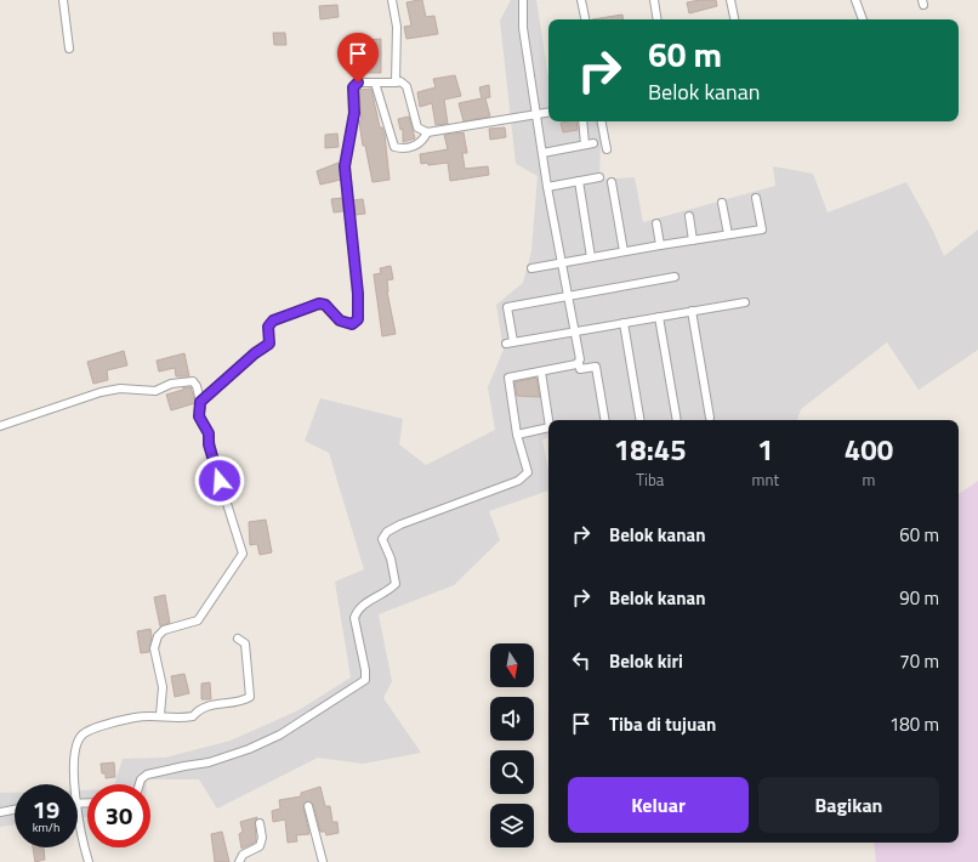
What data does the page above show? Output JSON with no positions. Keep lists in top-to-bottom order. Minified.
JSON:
{"north":"bottom","page":{"turn":["60 m","Belok kanan"],"eta":["18:45","Tiba","1","mnt","400","m"],"list":[{"name":"Belok kanan","value":"60 m"},{"name":"Belok kanan","value":"90 m"},{"name":"Belok kiri","value":"70 m"},{"name":"Tiba di tujuan","value":"180 m"}],"buttons":["Keluar","Bagikan"],"speed":"19 km/h","limit":"30"}}
